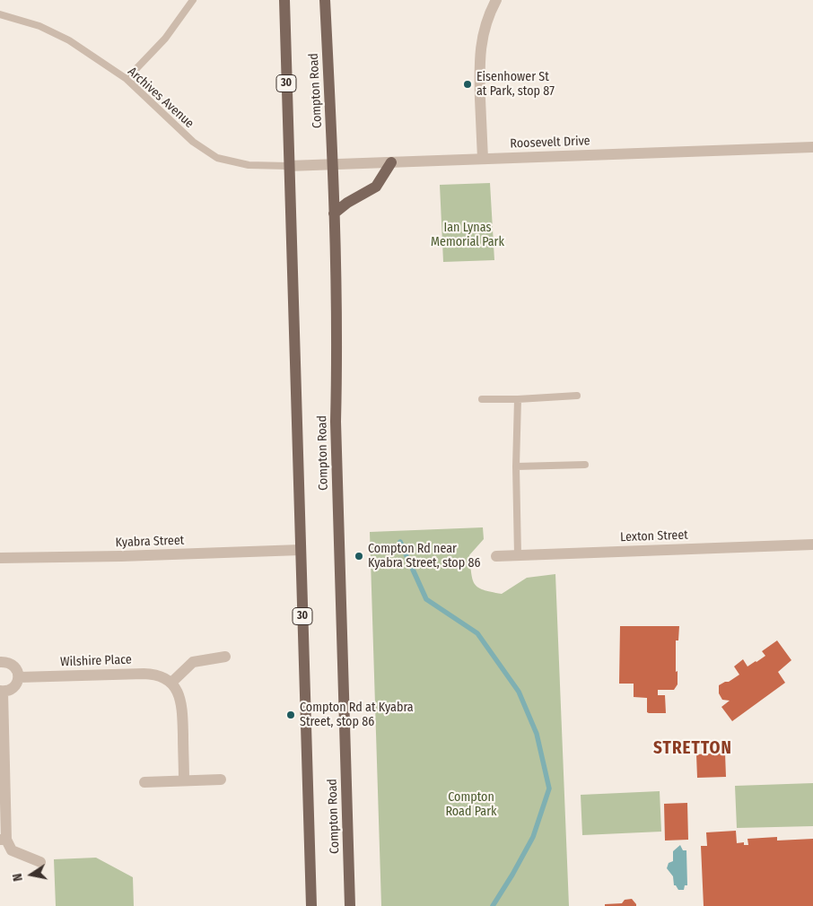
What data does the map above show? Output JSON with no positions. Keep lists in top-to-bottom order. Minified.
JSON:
{"streets":{"main road":["30","Compton Road"],"street":["Roosevelt Drive","Lexton Street","Kyabra Street","Wilshire Place"],"lane":["Archives Avenue"]},"crossings":[["Compton Road","Archives Avenue"],["Compton Road","Roosevelt Drive"],["Compton Road","Kyabra Street"],["Archives Avenue","Roosevelt Drive"]],"districts":["STRETTON"],"parks":["Ian Lynas Memorial Park","Compton Road Park"],"places":["Eisenhower St at Park, stop 87","Compton Rd near Kyabra Street, stop 86","Compton Rd at Kyabra Street, stop 86"],"north":"left"}
